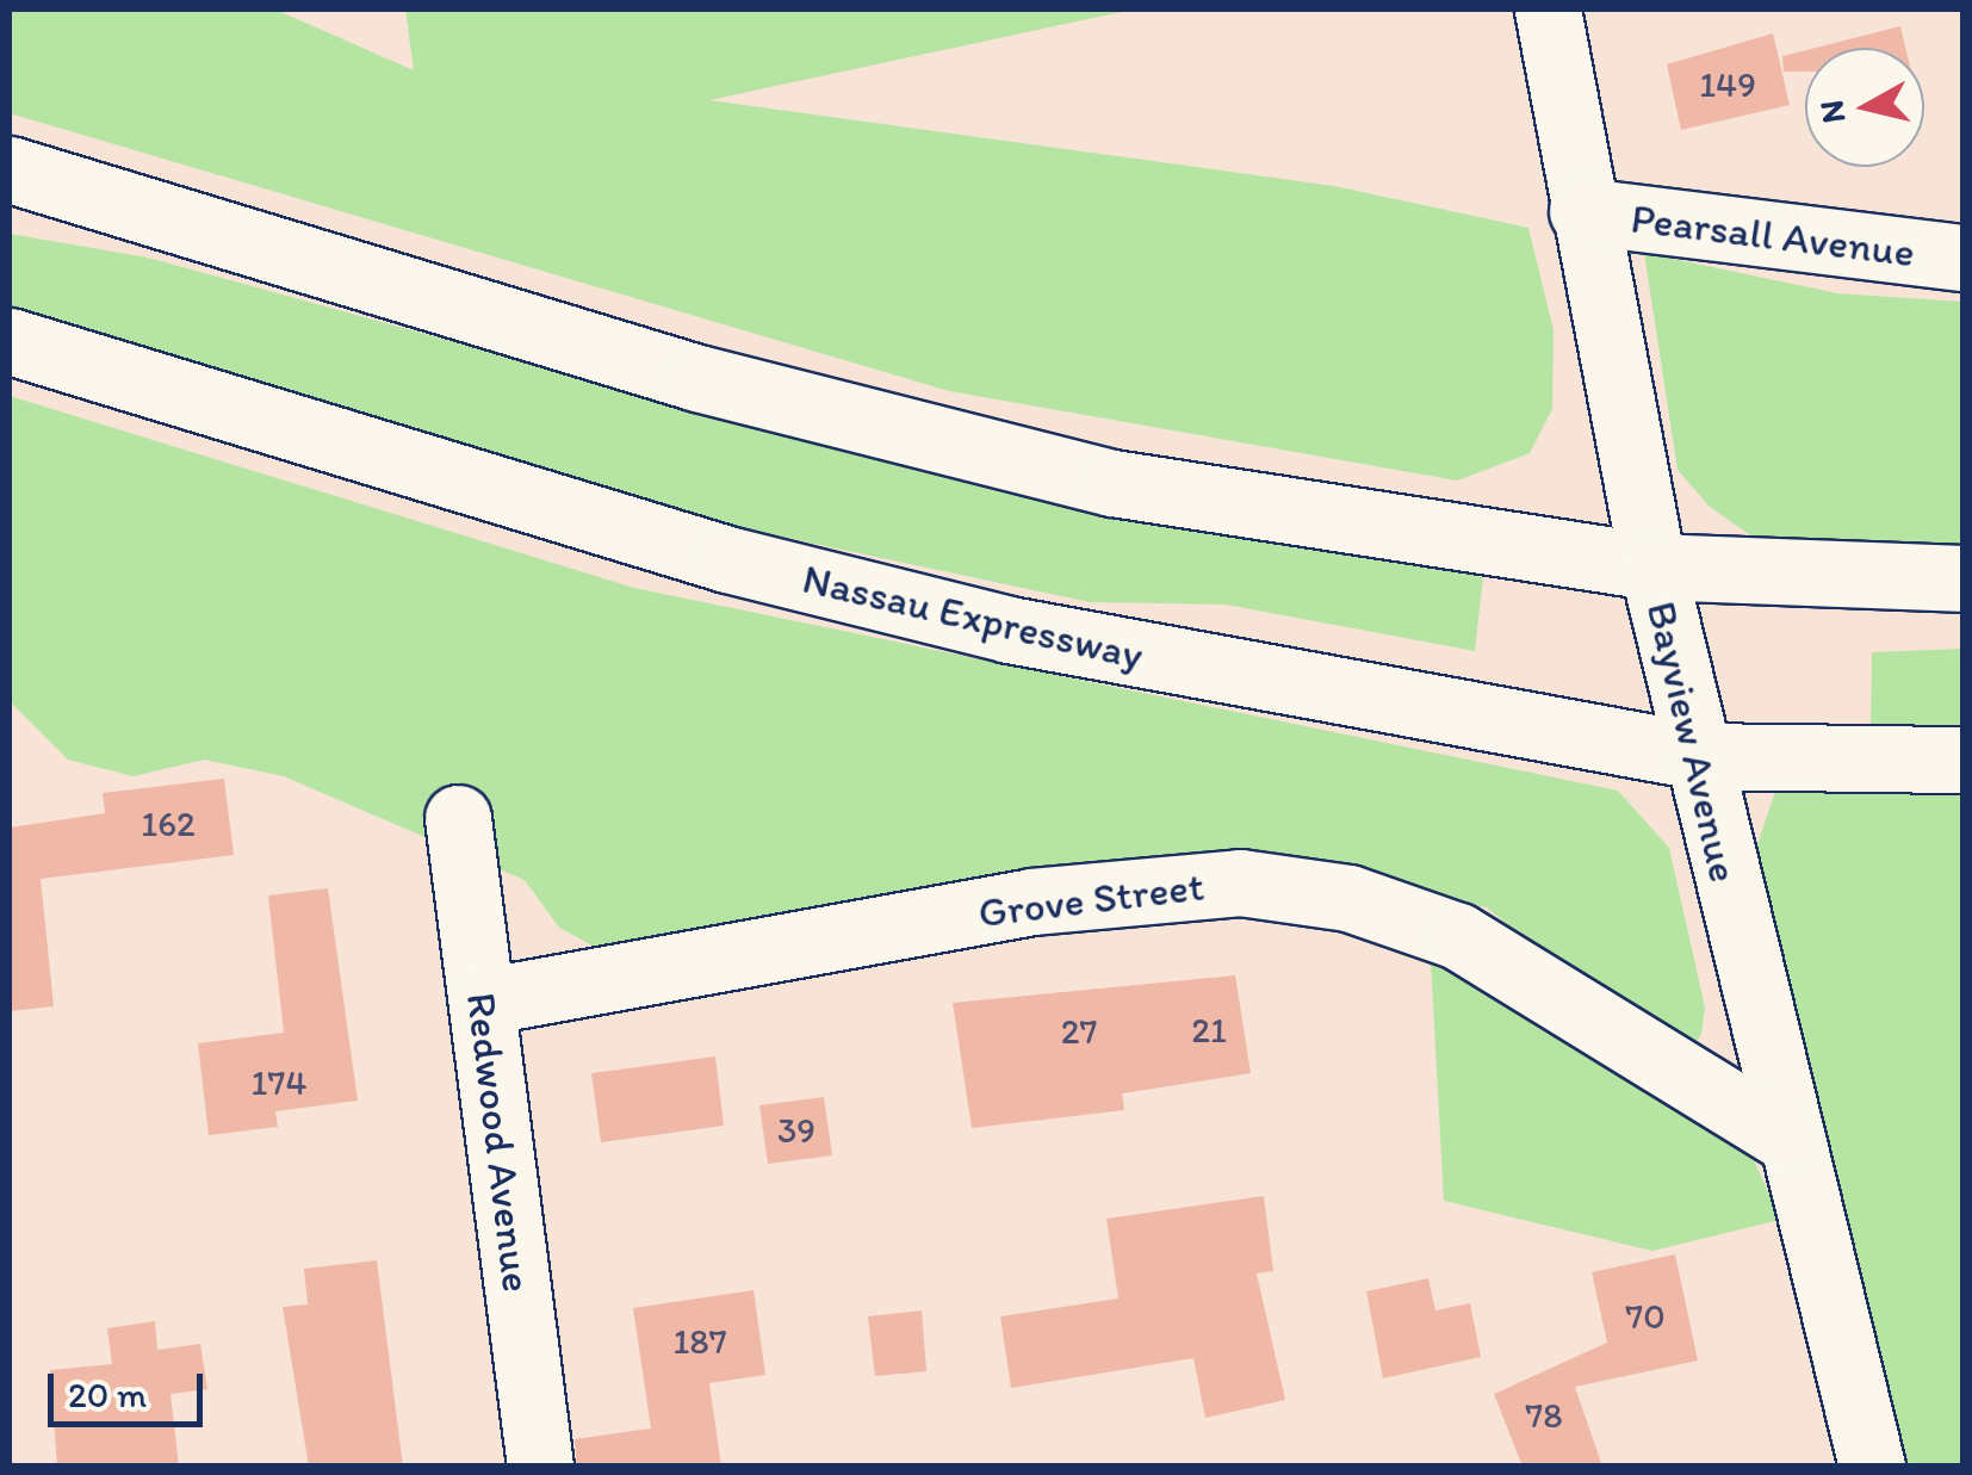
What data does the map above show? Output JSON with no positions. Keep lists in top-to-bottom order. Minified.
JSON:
{"streets":{"main road":["Pearsall Avenue","Nassau Expressway","Bayview Avenue","Grove Street","Redwood Avenue"]},"crossings":[["Pearsall Avenue","Bayview Avenue"],["Nassau Expressway","Bayview Avenue"],["Bayview Avenue","Grove Street"],["Grove Street","Redwood Avenue"]],"house_numbers":["149","162","21","27","174","39","70","187","78"],"scale_bar":"20 m","north":"left"}
